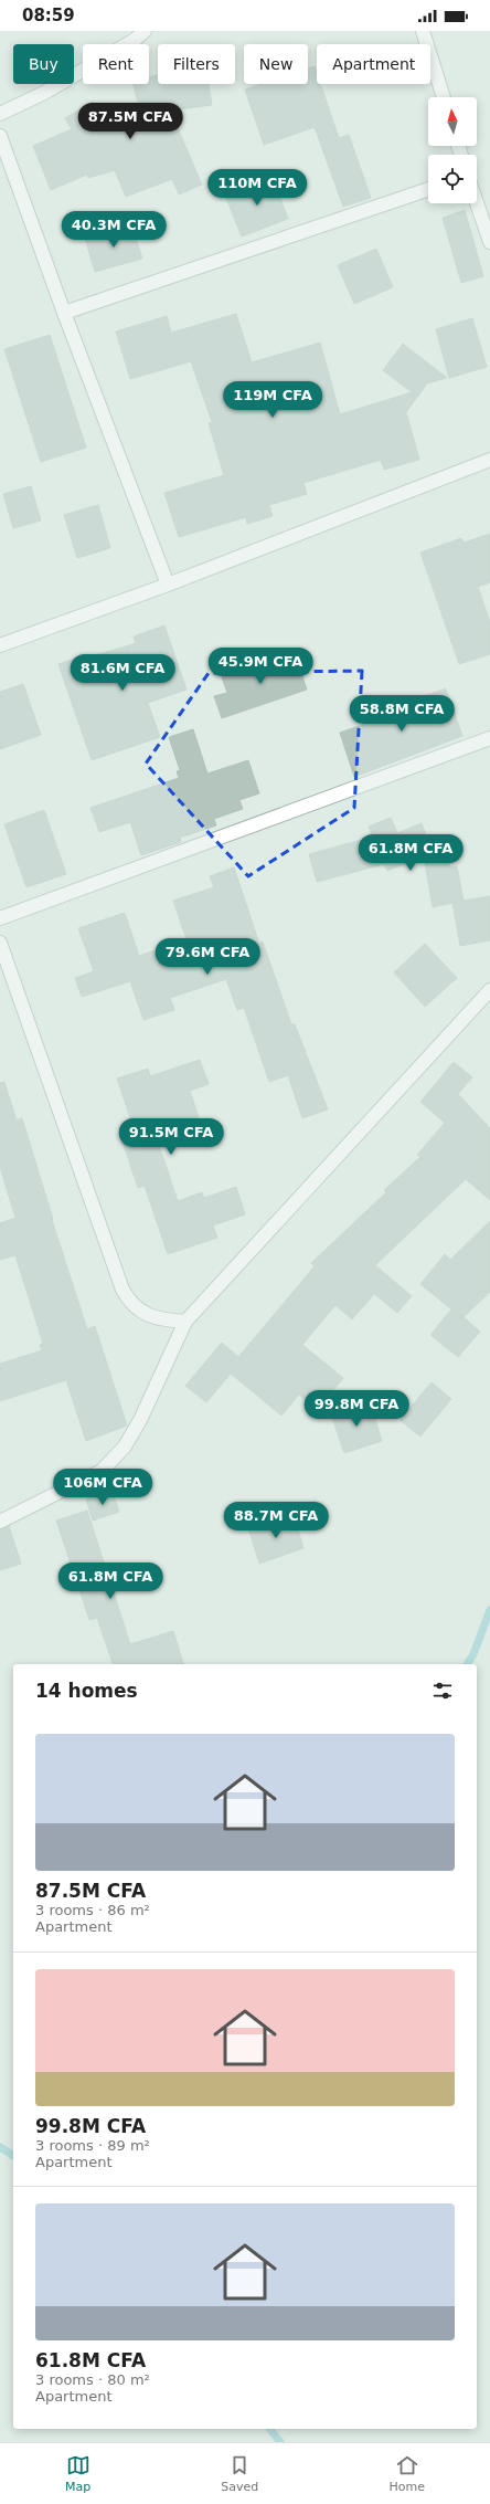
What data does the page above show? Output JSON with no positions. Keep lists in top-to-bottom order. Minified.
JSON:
{"north":"top","page":{"status":"08:59","chip":["Buy","Rent","Filters","New","Apartment"],"price":["87.5M CFA","110M CFA","40.3M CFA","119M CFA","45.9M CFA","81.6M CFA","58.8M CFA","61.8M CFA","79.6M CFA","91.5M CFA","99.8M CFA","106M CFA","88.7M CFA","61.8M CFA"],"heading":"14 homes","list":[{"name":"87.5M CFA","note":"3 rooms · 86 m² · Apartment"},{"name":"99.8M CFA","note":"3 rooms · 89 m² · Apartment"},{"name":"61.8M CFA","note":"3 rooms · 80 m² · Apartment"}],"tabs":["Map","Saved","Home"]}}
